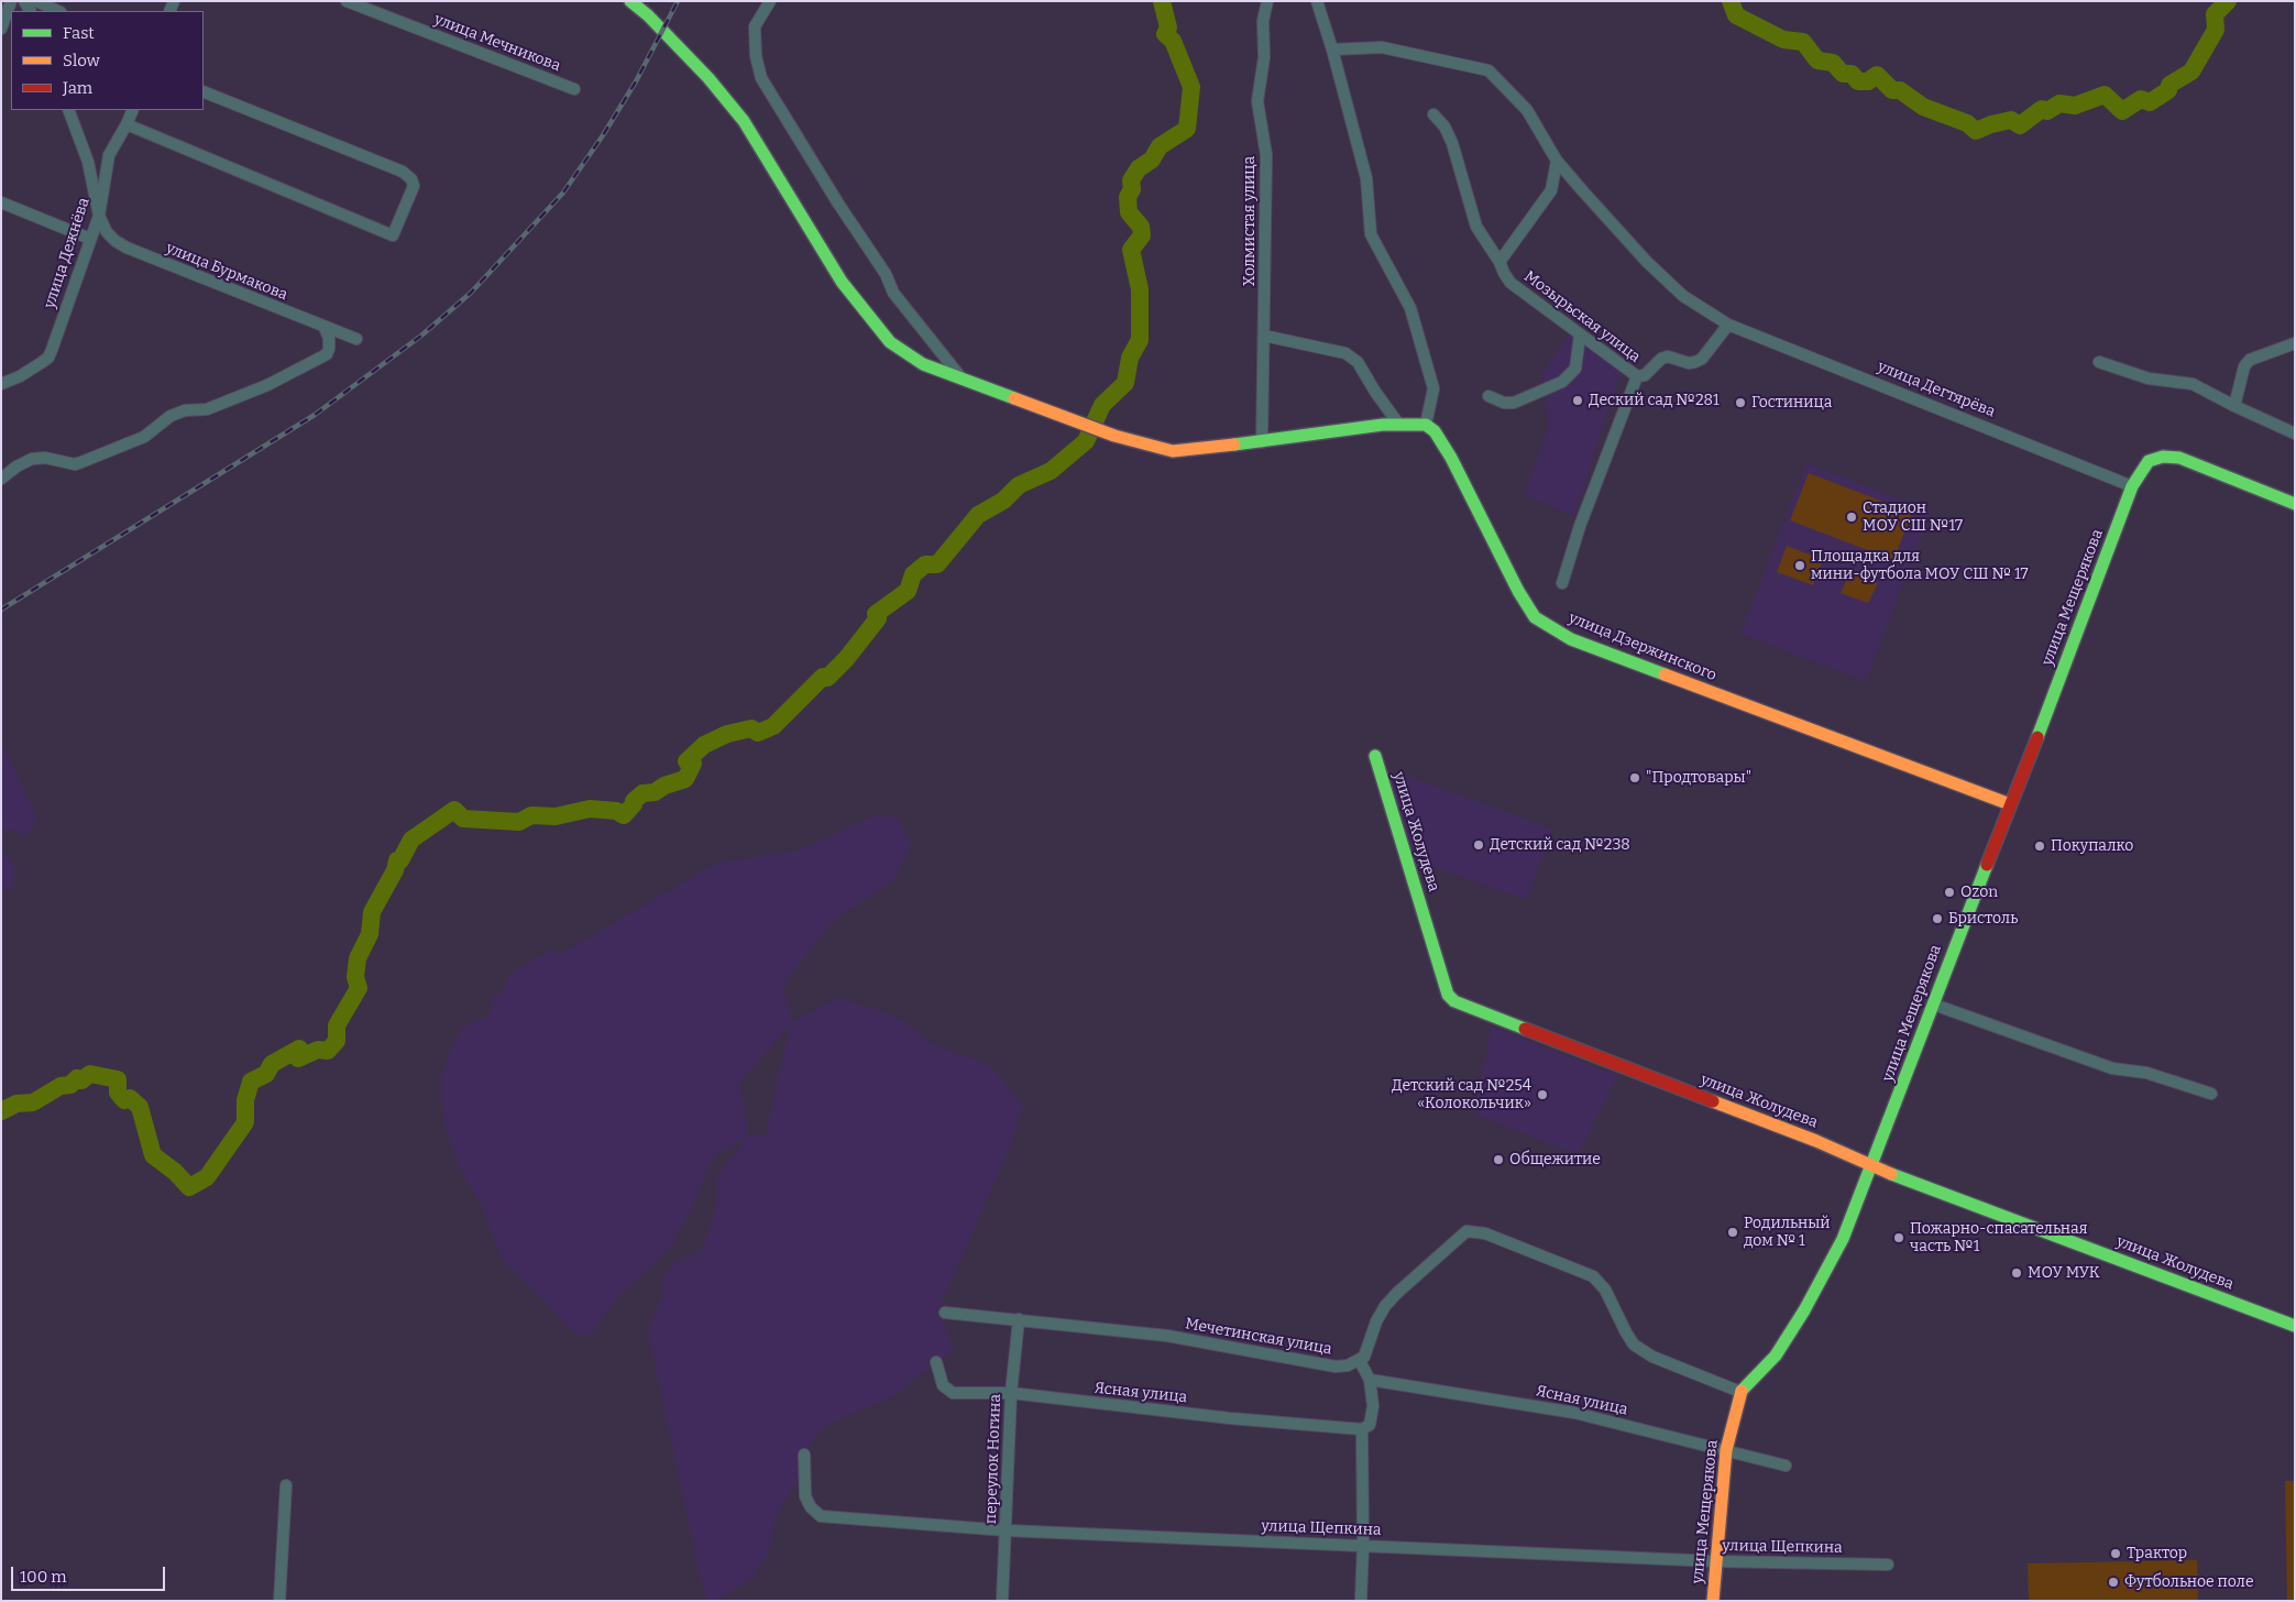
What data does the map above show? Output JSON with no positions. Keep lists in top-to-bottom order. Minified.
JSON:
{"streets":{"street":["улица Мечникова","Холмистая улица","улица Дежнёва","улица Бурмакова","Мозырьская улица","улица Дегтярёва","улица Мещерякова","улица Дзержинского","улица Жолудева","Мечетинская улица","Ясная улица","переулок Ногина","улица Щепкина"]},"crossings":[["улица Дежнёва","улица Бурмакова"],["улица Дегтярёва","улица Мещерякова"],["улица Мещерякова","улица Дзержинского"],["улица Мещерякова","улица Жолудева"],["улица Мещерякова","Ясная улица"],["улица Мещерякова","улица Щепкина"],["Мечетинская улица","переулок Ногина"],["Ясная улица","переулок Ногина"],["переулок Ногина","улица Щепкина"]],"places":["Деский сад №281","Гостиница","Стадион МОУ СШ №17","Площадка для мини-футбола МОУ СШ № 17","\"Продтовары\"","Детский сад №238","Покупалко","Ozon","Бристоль","Детский сад №254 «Колокольчик»","Общежитие","Родильный дом № 1","Пожарно-спасательная часть №1","МОУ МУК","Трактор","Футбольное поле"],"legend":["Fast","Slow","Jam"],"scale_bar":"100 m"}
